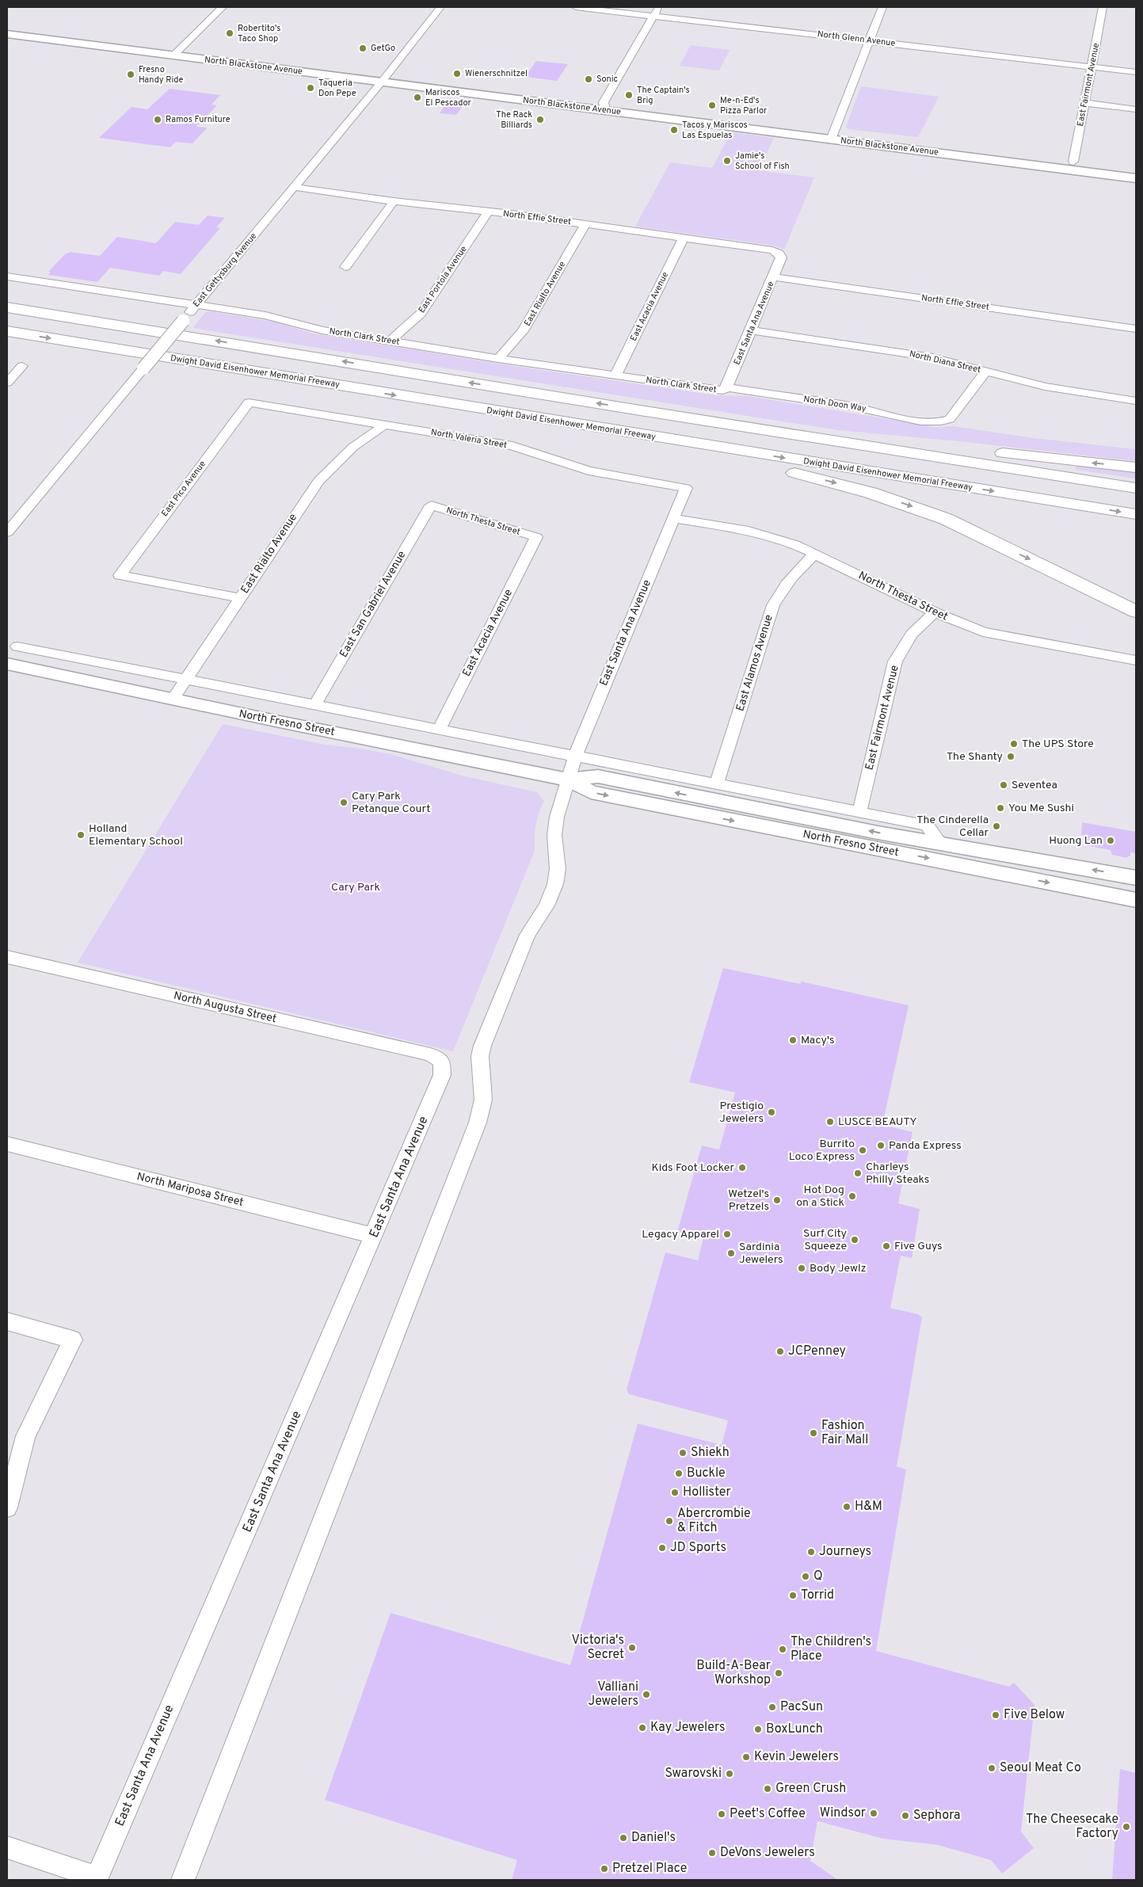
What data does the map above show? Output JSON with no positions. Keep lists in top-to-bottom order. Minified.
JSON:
{"streets":{"highway":["Dwight David Eisenhower Memorial Freeway"],"main road":["North Blackstone Avenue","North Fresno Street"],"street":["North Glenn Avenue","East Fairmont Avenue","North Effie Street","East Gettysburg Avenue","East Portola Avenue","East Rialto Avenue","East Acacia Avenue","East Santa Ana Avenue","North Clark Street","North Diana Street","North Doon Way","North Valeria Street","East Pico Avenue","North Thesta Street","East San Gabriel Avenue","East Alamos Avenue","North Augusta Street","North Mariposa Street"]},"crossings":[["North Glenn Avenue","East Fairmont Avenue"],["North Blackstone Avenue","East Fairmont Avenue"],["North Blackstone Avenue","East Gettysburg Avenue"],["East Fairmont Avenue","North Thesta Street"],["North Effie Street","East Gettysburg Avenue"],["North Effie Street","East Portola Avenue"],["North Effie Street","East Rialto Avenue"],["North Effie Street","East Acacia Avenue"],["North Effie Street","East Santa Ana Avenue"],["East Gettysburg Avenue","North Clark Street"],["East Portola Avenue","North Clark Street"],["East Rialto Avenue","North Clark Street"],["East Rialto Avenue","North Valeria Street"],["East Rialto Avenue","East Pico Avenue"],["East Rialto Avenue","North Fresno Street"],["East Acacia Avenue","North Clark Street"],["East Acacia Avenue","North Thesta Street"],["East Santa Ana Avenue","North Clark Street"],["East Santa Ana Avenue","North Diana Street"],["East Santa Ana Avenue","North Doon Way"],["East Santa Ana Avenue","North Valeria Street"],["East Santa Ana Avenue","North Thesta Street"],["East Santa Ana Avenue","North Fresno Street"],["East Santa Ana Avenue","North Augusta Street"],["East Santa Ana Avenue","North Mariposa Street"],["North Clark Street","North Doon Way"],["North Diana Street","North Doon Way"],["North Valeria Street","East Pico Avenue"],["North Thesta Street","East San Gabriel Avenue"],["North Thesta Street","East Alamos Avenue"]],"parks":["Cary Park"],"places":["Robertito's Taco Shop","GetGo","Wienerschnitzel","Fresno Handy Ride","Sonic","Taqueria Don Pepe","The Captain's Brig","Mariscos El Pescador","Me-n-Ed's Pizza Parlor","Ramos Furniture","The Rack Billiards","Tacos y Mariscos Las Espuelas","Jamie's School of Fish","The UPS Store","The Shanty","Seventea","Cary Park Petanque Court","You Me Sushi","The Cinderella Cellar","Holland Elementary School","Huong Lan","Macy's","Prestigio Jewelers","LUSCE BEAUTY","Panda Express","Burrito Loco Express","Kids Foot Locker","Charleys Philly Steaks","Hot Dog on a Stick","Wetzel's Pretzels","Legacy Apparel","Surf City Squeeze","Five Guys","Sardinia Jewelers","Body Jewlz","JCPenney","Fashion Fair Mall","Shiekh","Buckle","Hollister","H&M","Abercrombie & Fitch","JD Sports","Journeys","Q","Torrid","Victoria's Secret","The Children's Place","Build-A-Bear Workshop","Valliani Jewelers","PacSun","Five Below","Kay Jewelers","BoxLunch","Kevin Jewelers","Seoul Meat Co","Swarovski","Green Crush","Windsor","Peet's Coffee","Sephora","The Cheesecake Factory","Daniel's","DeVons Jewelers","Pretzel Place"]}
